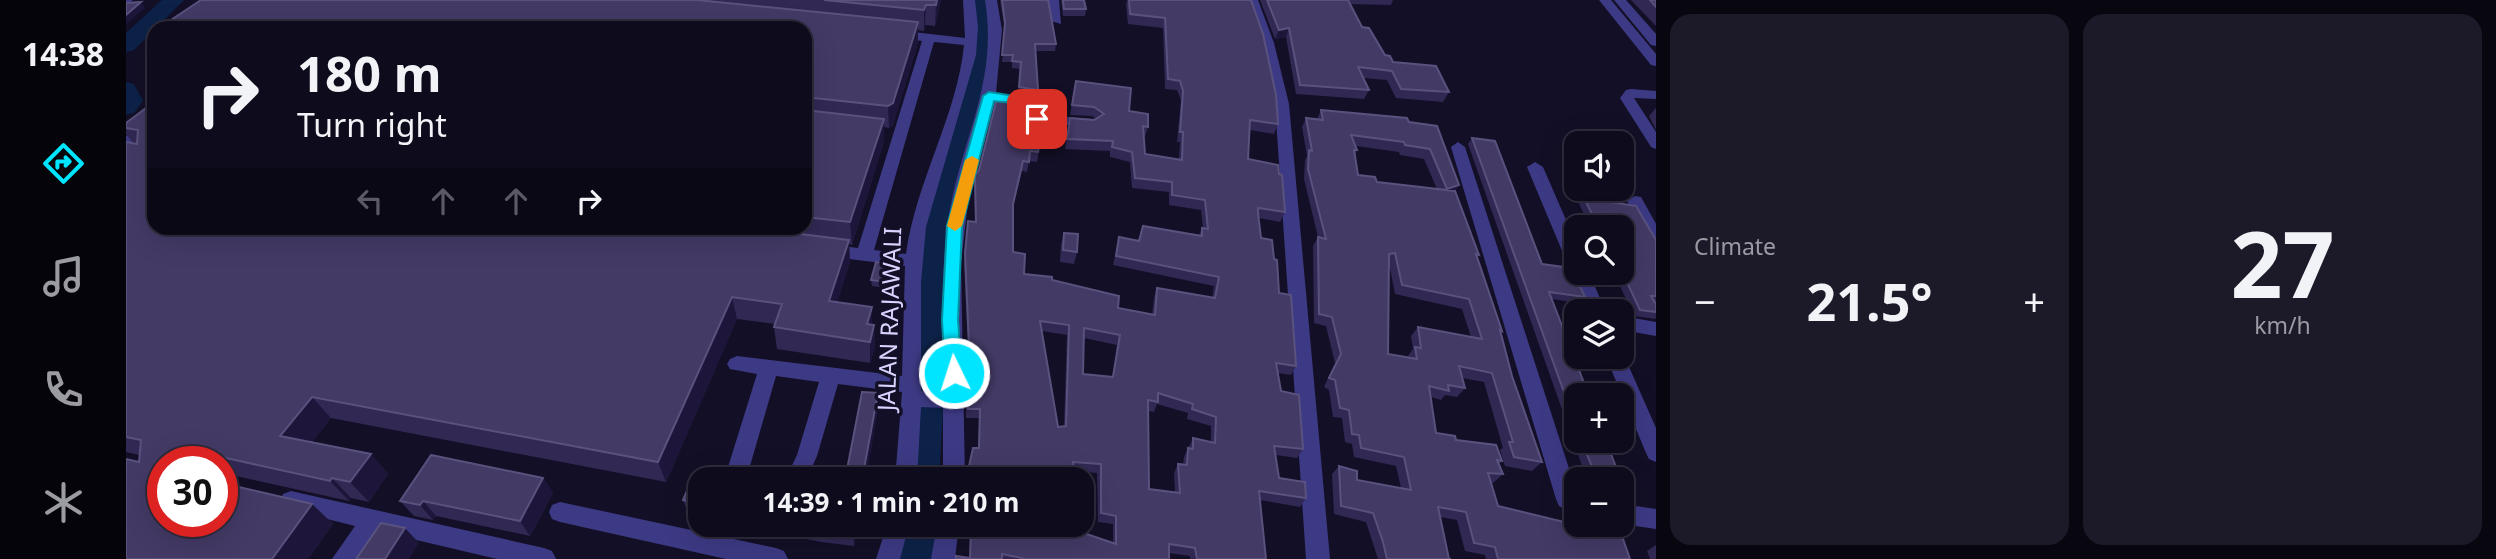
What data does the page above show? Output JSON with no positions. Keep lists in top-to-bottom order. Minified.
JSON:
{"streets":{"street":["JALAN RAJAWALI"]},"page":{"tabs":"14:38","tile":["Climate",["27","km/h"]],"turn":["180 m","Turn right"],"map_buttons":["+","−"],"heat":["−","21.5°","+"],"limit":"30","trip":"14:39 · 1 min · 210 m"}}
